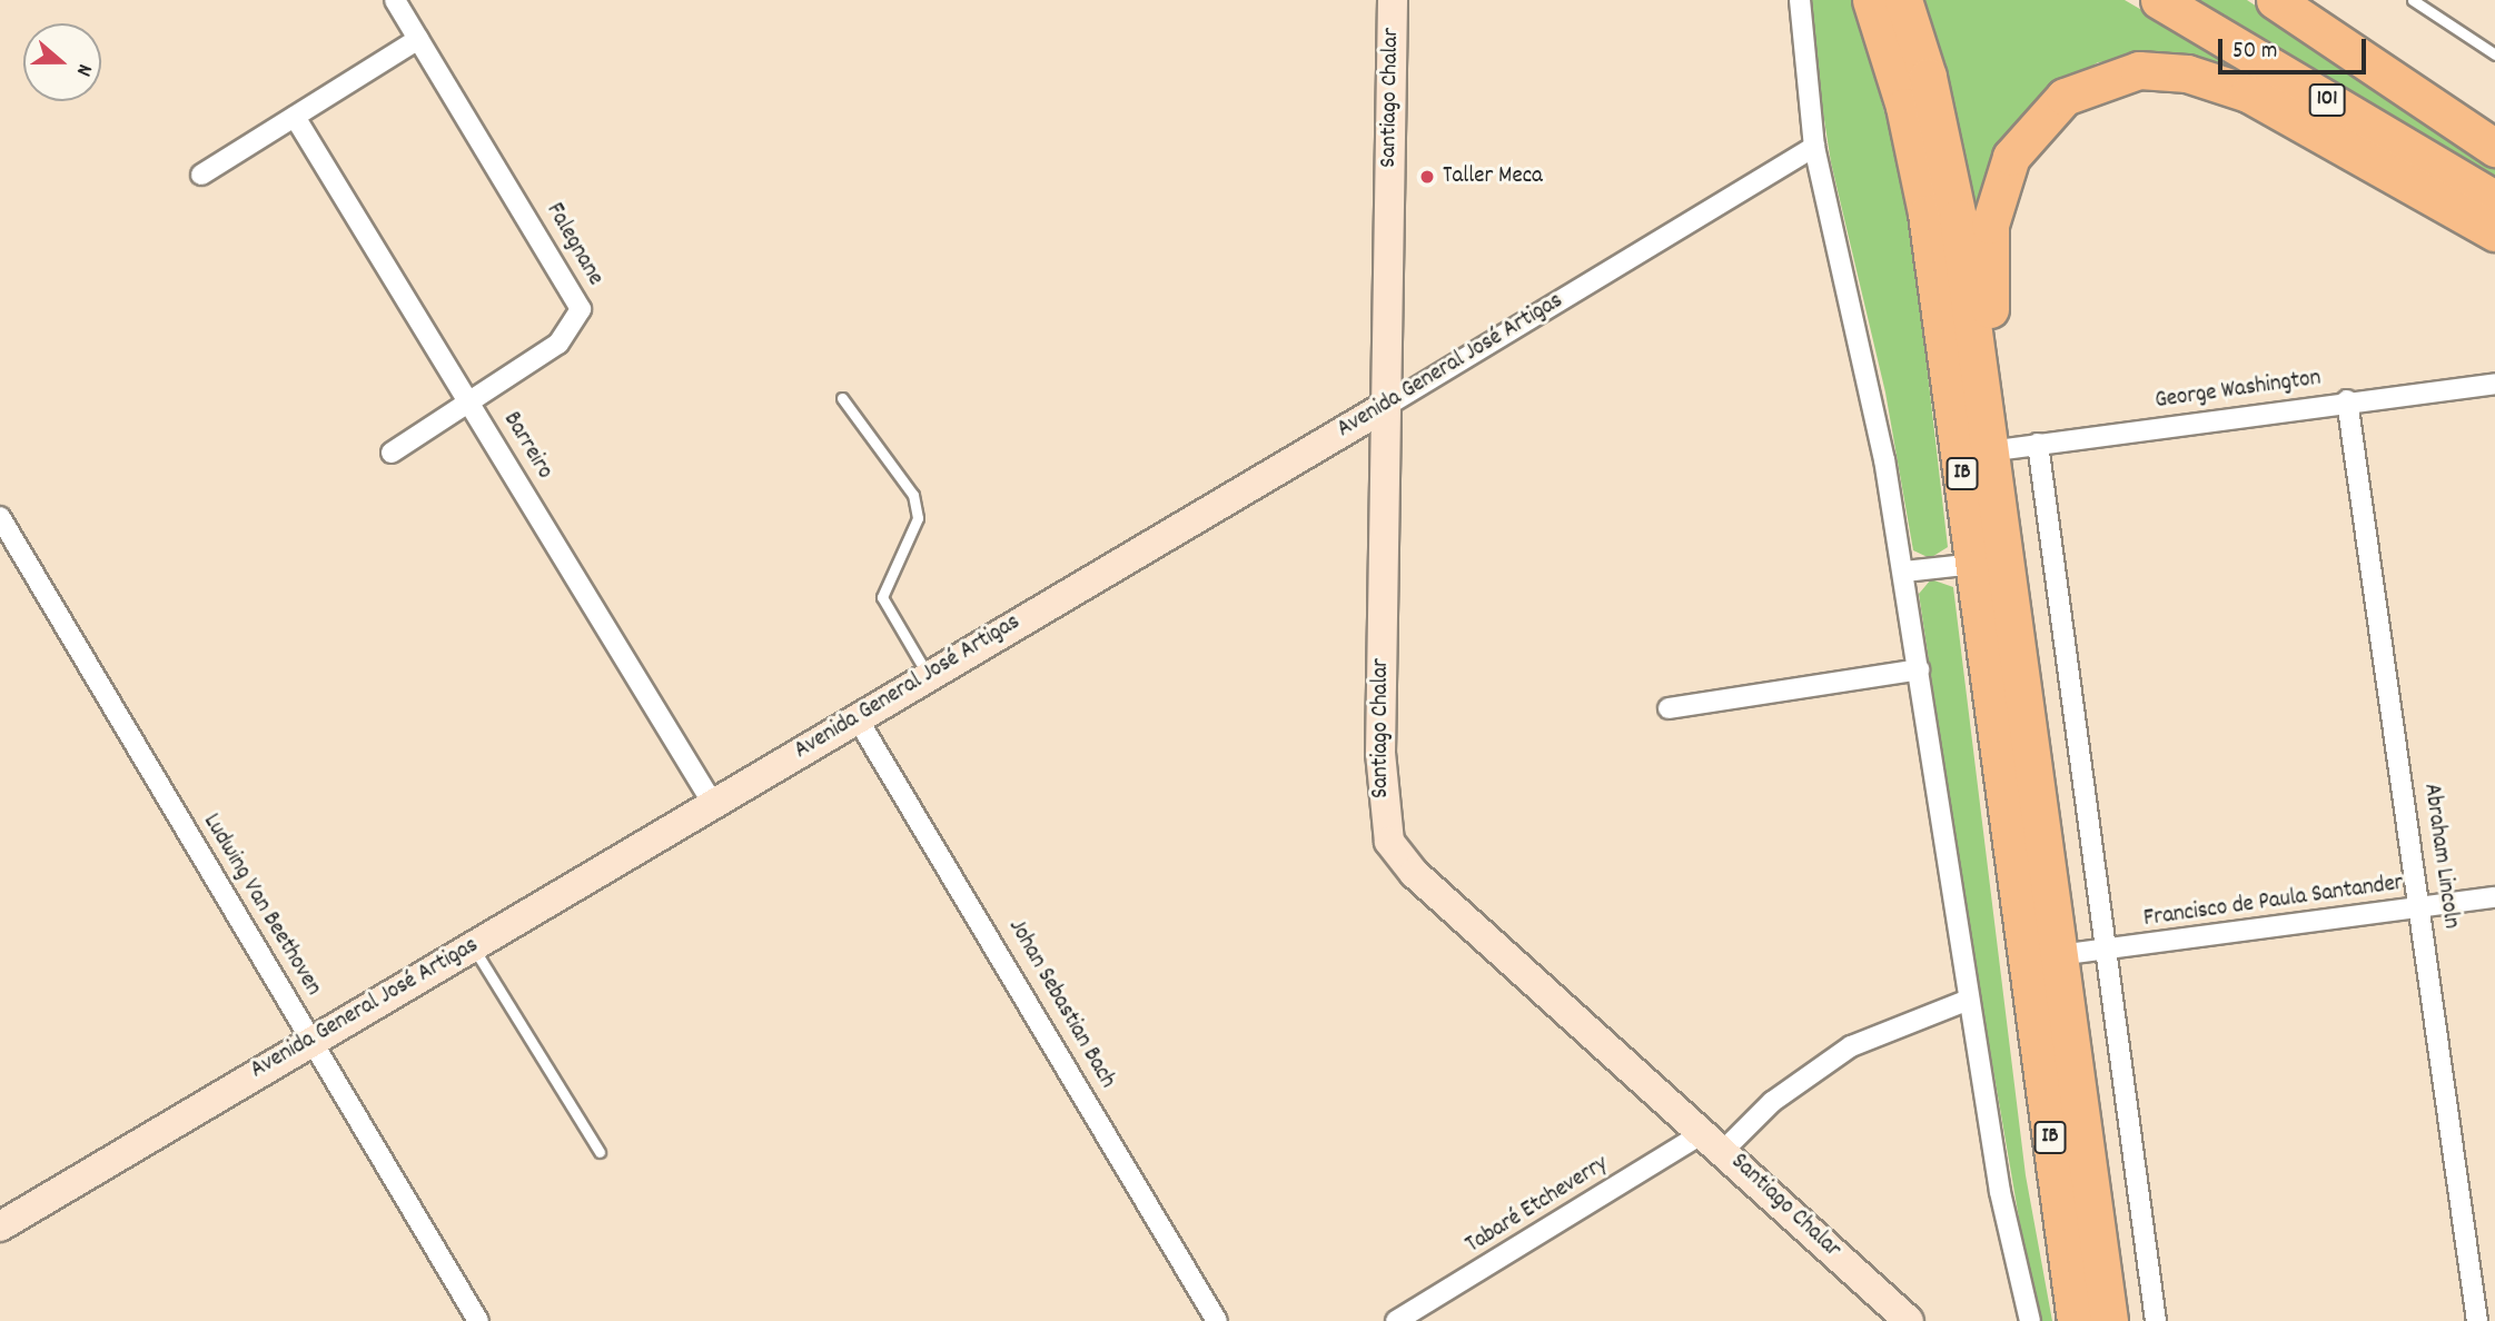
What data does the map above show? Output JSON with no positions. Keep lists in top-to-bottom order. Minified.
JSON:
{"streets":{"highway":["101","IB"],"street":["Santiago Chalar","Falegnane","Avenida General José Artigas","George Washington","Barreiro","Abraham Lincoln","Francisco de Paula Santander","Ludwing Van Beethoven","Johan Sebastian Bach","Tabaré Etcheverry"]},"crossings":[["Santiago Chalar","Avenida General José Artigas"],["Santiago Chalar","Tabaré Etcheverry"],["Falegnane","Barreiro"],["Avenida General José Artigas","Barreiro"],["Avenida General José Artigas","Ludwing Van Beethoven"],["Avenida General José Artigas","Johan Sebastian Bach"],["George Washington","IB"],["George Washington","Abraham Lincoln"],["IB","Francisco de Paula Santander"],["Abraham Lincoln","Francisco de Paula Santander"]],"places":["Taller Meca"],"scale_bar":"50 m","north":"right"}
